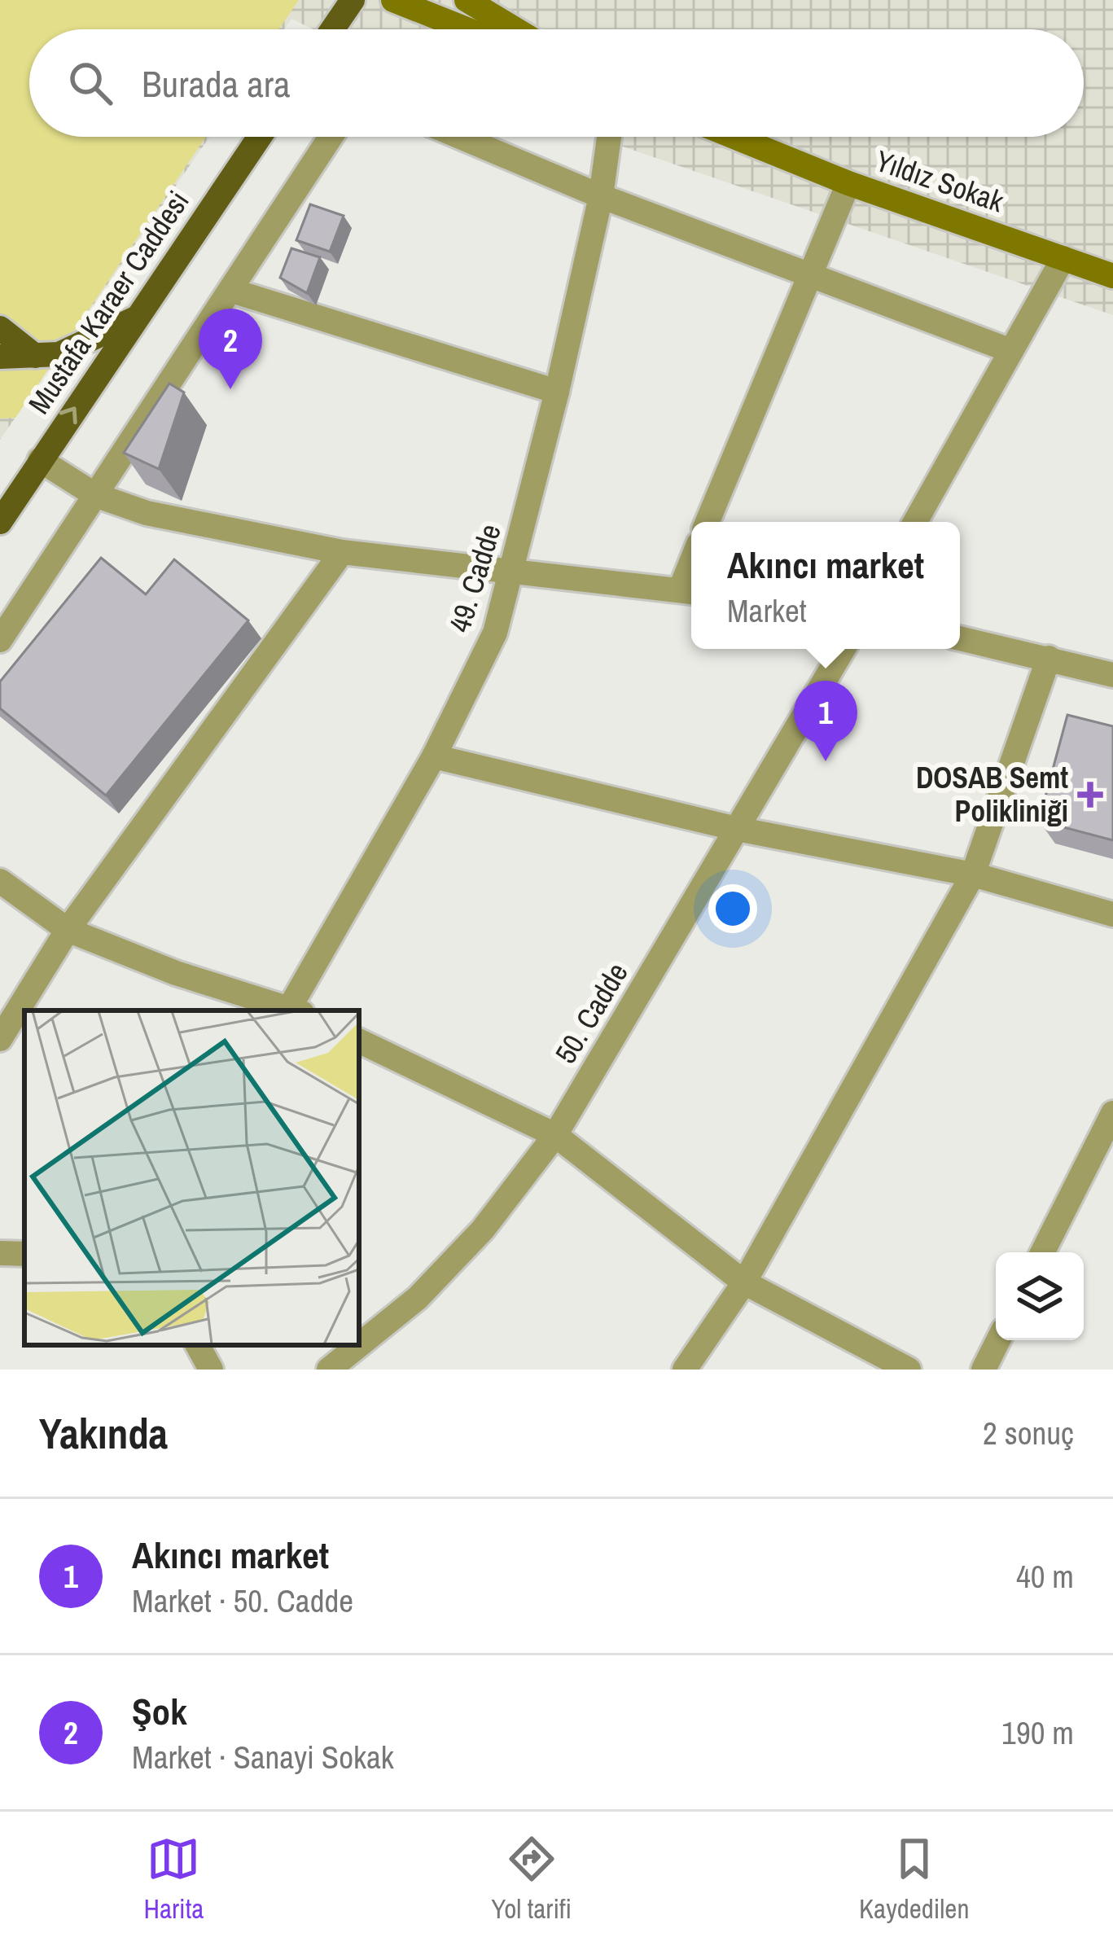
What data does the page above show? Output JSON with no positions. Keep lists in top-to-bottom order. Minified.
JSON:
{"streets":{"main road":["Mustafa Karaer Caddesi"],"street":["Yıldız Sokak","49. Cadde","50. Cadde"]},"one_way":["Mustafa Karaer Caddesi"],"places":{"health":["DOSAB Semt Polikliniği"]},"page":{"search":"Burada ara","pins":["2","1"],"popup":["Akıncı market","Market"],"heading":["Yakında","2 sonuç"],"list":[{"mark":"1","name":"Akıncı market","note":"Market · 50. Cadde","value":"40 m"},{"mark":"2","name":"Şok","note":"Market · Sanayi Sokak","value":"190 m"}],"nav":["Harita","Yol tarifi","Kaydedilen"]}}
